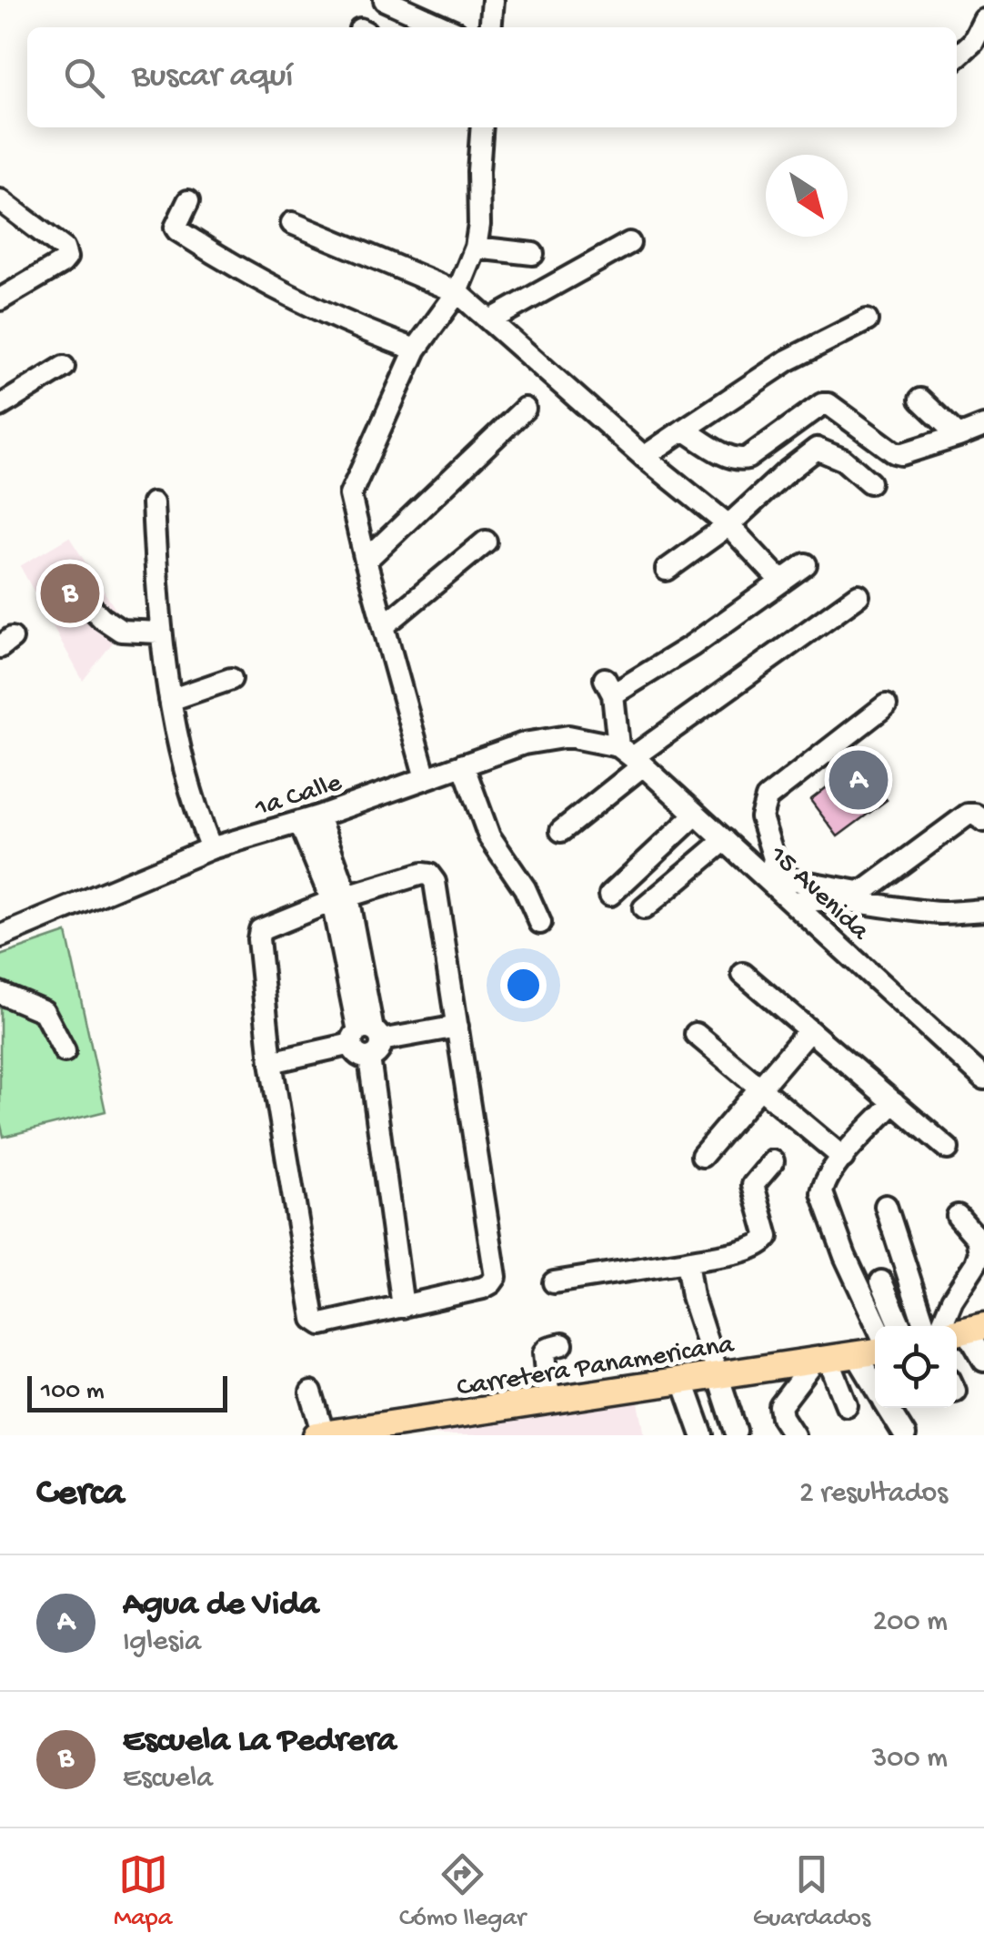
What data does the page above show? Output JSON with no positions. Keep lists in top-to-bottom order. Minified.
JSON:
{"streets":{"main road":["Carretera Panamericana"],"street":["1a Calle","15 Avenida"]},"crossings":[["1a Calle","15 Avenida"]],"scale_bar":"100 m","north":"bottom right","page":{"search":"Buscar aquí","pins":["B","A"],"scale":"100 m","heading":["Cerca","2 resultados"],"list":[{"mark":"A","name":"Agua de Vida","note":"Iglesia","value":"200 m"},{"mark":"B","name":"Escuela La Pedrera","note":"Escuela","value":"300 m"}],"nav":["Mapa","Cómo llegar","Guardados"]}}
